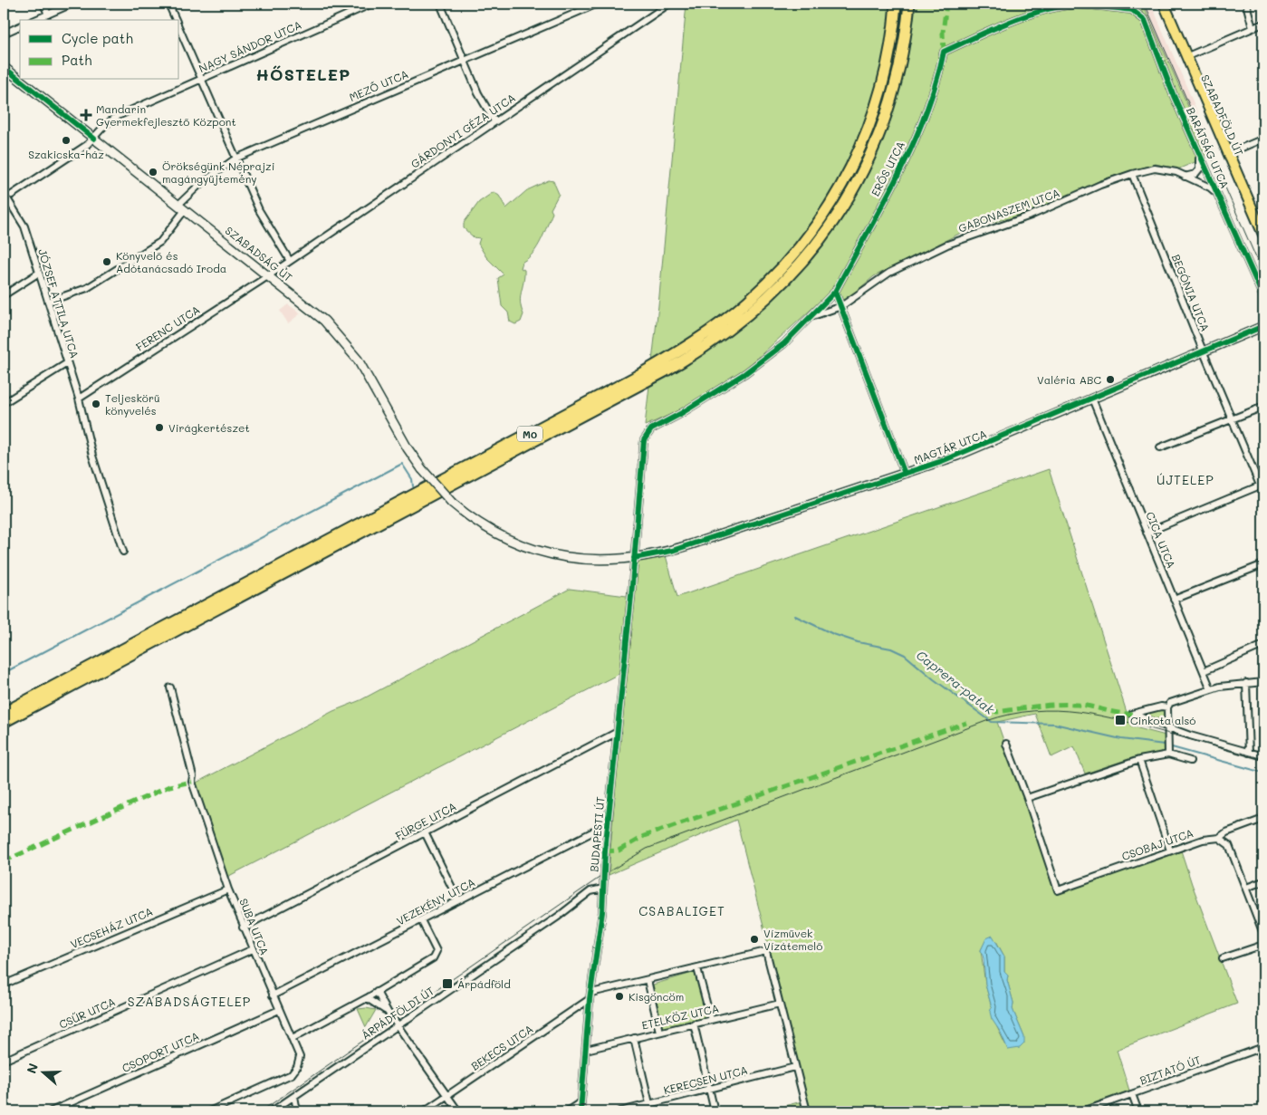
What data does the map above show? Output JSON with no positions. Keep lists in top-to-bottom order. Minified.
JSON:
{"streets":{"highway":["M0"],"main road":["SZABADFÖLD ÚT"],"street":["NAGY SÁNDOR UTCA","MEZŐ UTCA","GÁRDONYI GÉZA UTCA","BARÁTSÁG UTCA","ERŐS UTCA","GABONASZEM UTCA","SZABADSÁG ÚT","BEGÓNIA UTCA","JÓZSEF ATTILA UTCA","FERENC UTCA","MAGTÁR UTCA","CICA UTCA","FÜRGE UTCA","BUDAPESTI ÚT","CSOBAJ UTCA","VEZEKÉNY UTCA","SUBA UTCA","VECSEHÁZ UTCA","CSŰR UTCA","ÁRPÁDFÖLDI ÚT","ETELKÖZ UTCA","BEKECS UTCA","CSOPORT UTCA","BIZTATÓ ÚT","KERECSEN UTCA"]},"crossings":[["NAGY SÁNDOR UTCA","SZABADSÁG ÚT"],["NAGY SÁNDOR UTCA","JÓZSEF ATTILA UTCA"],["MEZŐ UTCA","SZABADSÁG ÚT"],["MEZŐ UTCA","JÓZSEF ATTILA UTCA"],["GÁRDONYI GÉZA UTCA","SZABADSÁG ÚT"],["GÁRDONYI GÉZA UTCA","FERENC UTCA"],["BARÁTSÁG UTCA","ERŐS UTCA"],["BARÁTSÁG UTCA","GABONASZEM UTCA"],["GABONASZEM UTCA","BEGÓNIA UTCA"],["GABONASZEM UTCA","BUDAPESTI ÚT"],["SZABADSÁG ÚT","FERENC UTCA"],["SZABADSÁG ÚT","MAGTÁR UTCA"],["BEGÓNIA UTCA","MAGTÁR UTCA"],["JÓZSEF ATTILA UTCA","FERENC UTCA"],["MAGTÁR UTCA","CICA UTCA"],["MAGTÁR UTCA","BUDAPESTI ÚT"],["FÜRGE UTCA","BUDAPESTI ÚT"],["FÜRGE UTCA","SUBA UTCA"],["BUDAPESTI ÚT","VEZEKÉNY UTCA"],["BUDAPESTI ÚT","ÁRPÁDFÖLDI ÚT"],["BUDAPESTI ÚT","ETELKÖZ UTCA"],["BUDAPESTI ÚT","BEKECS UTCA"],["VEZEKÉNY UTCA","SUBA UTCA"],["SUBA UTCA","VECSEHÁZ UTCA"],["SUBA UTCA","CSŰR UTCA"],["SUBA UTCA","CSOPORT UTCA"]],"districts":["HŐSTELEP","ÚJTELEP","CSABALIGET","SZABADSÁGTELEP"],"water":["Caprera-patak"],"places":{"health":["Mandarin Gyermekfejlesztő Központ"],"other":["Szakicska-ház","Örökségünk Néprajzi magángyűjtemény","Könyvelő és Adótanácsadó Iroda","Valéria ABC","Teljeskörű könyvelés","Virágkertészet","Vízművek Vízátemelő","Kisgöncöm"],"transit":["Cinkota alsó","Árpádföld"]},"legend":["Cycle path","Path"],"north":"left"}
